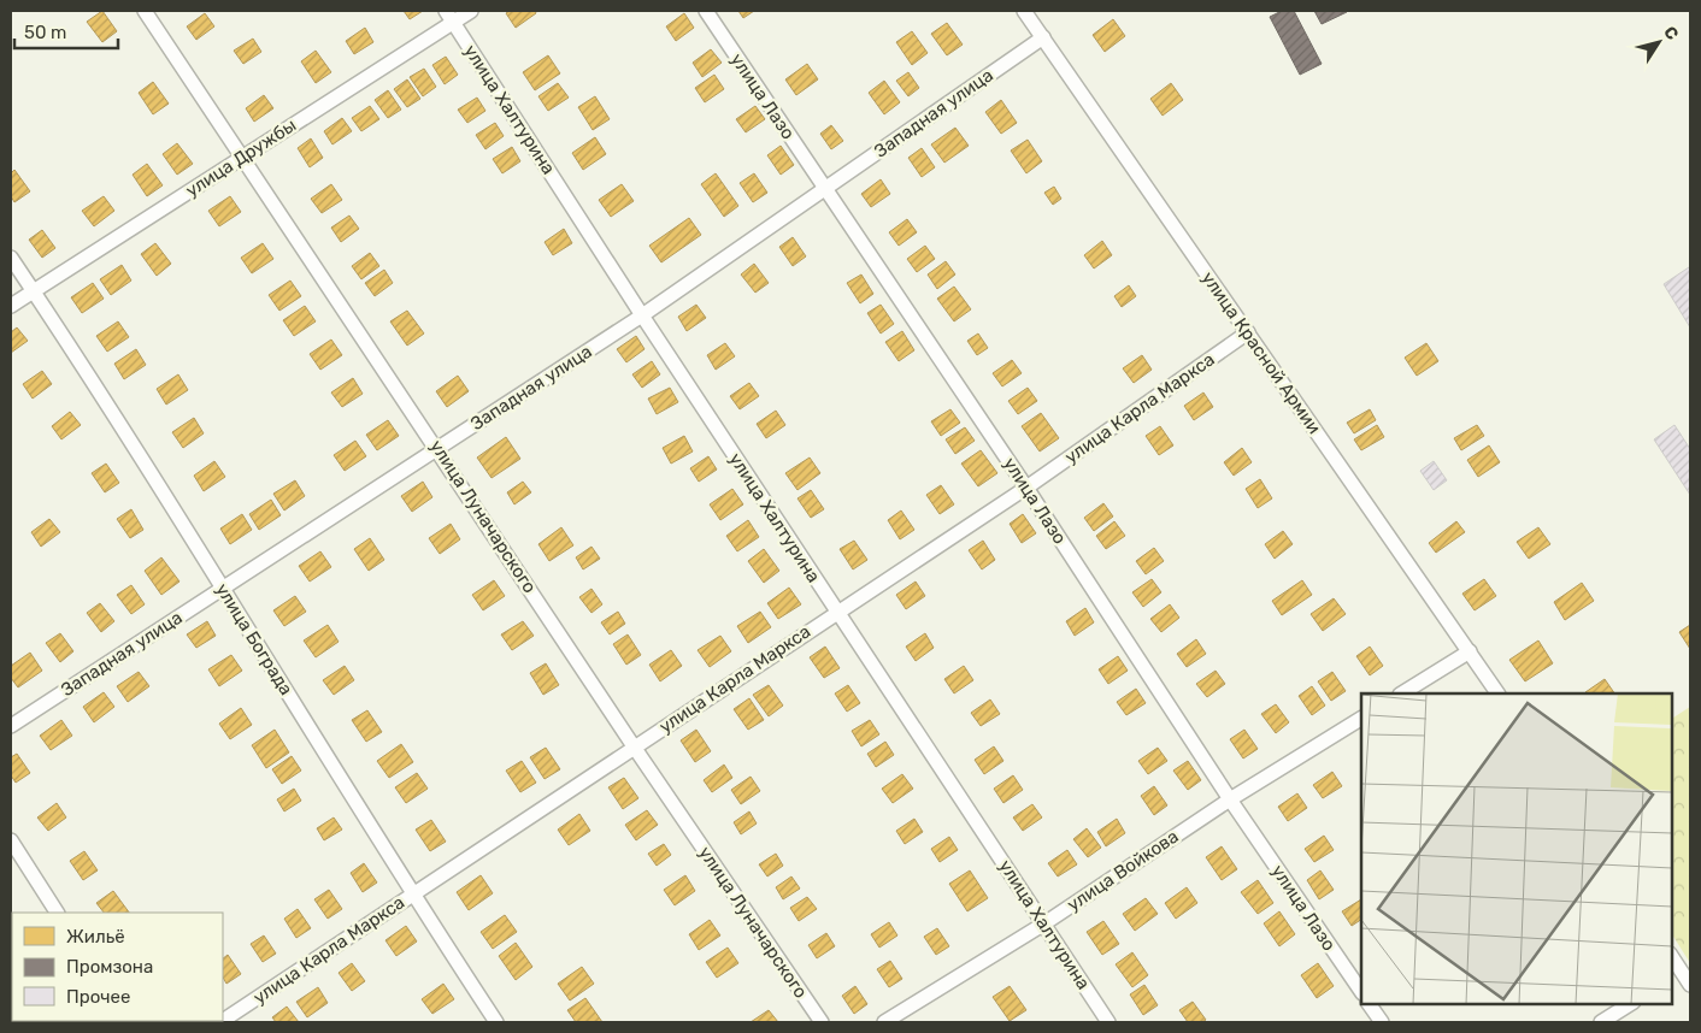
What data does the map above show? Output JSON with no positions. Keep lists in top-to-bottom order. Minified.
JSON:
{"streets":{"street":["улица Лазо","улица Халтурина","Западная улица","улица Дружбы","улица Красной Армии","улица Карла Маркса","улица Луначарского","улица Бограда","улица Войкова"]},"crossings":[["улица Лазо","Западная улица"],["улица Лазо","улица Карла Маркса"],["улица Лазо","улица Войкова"],["улица Халтурина","Западная улица"],["улица Халтурина","улица Дружбы"],["улица Халтурина","улица Карла Маркса"],["улица Халтурина","улица Войкова"],["Западная улица","улица Красной Армии"],["Западная улица","улица Луначарского"],["Западная улица","улица Бограда"],["улица Дружбы","улица Луначарского"],["улица Дружбы","улица Бограда"],["улица Красной Армии","улица Карла Маркса"],["улица Карла Маркса","улица Луначарского"],["улица Карла Маркса","улица Бограда"]],"legend":["Жильё","Промзона","Прочее"],"scale_bar":"50 m","north":"top right"}
